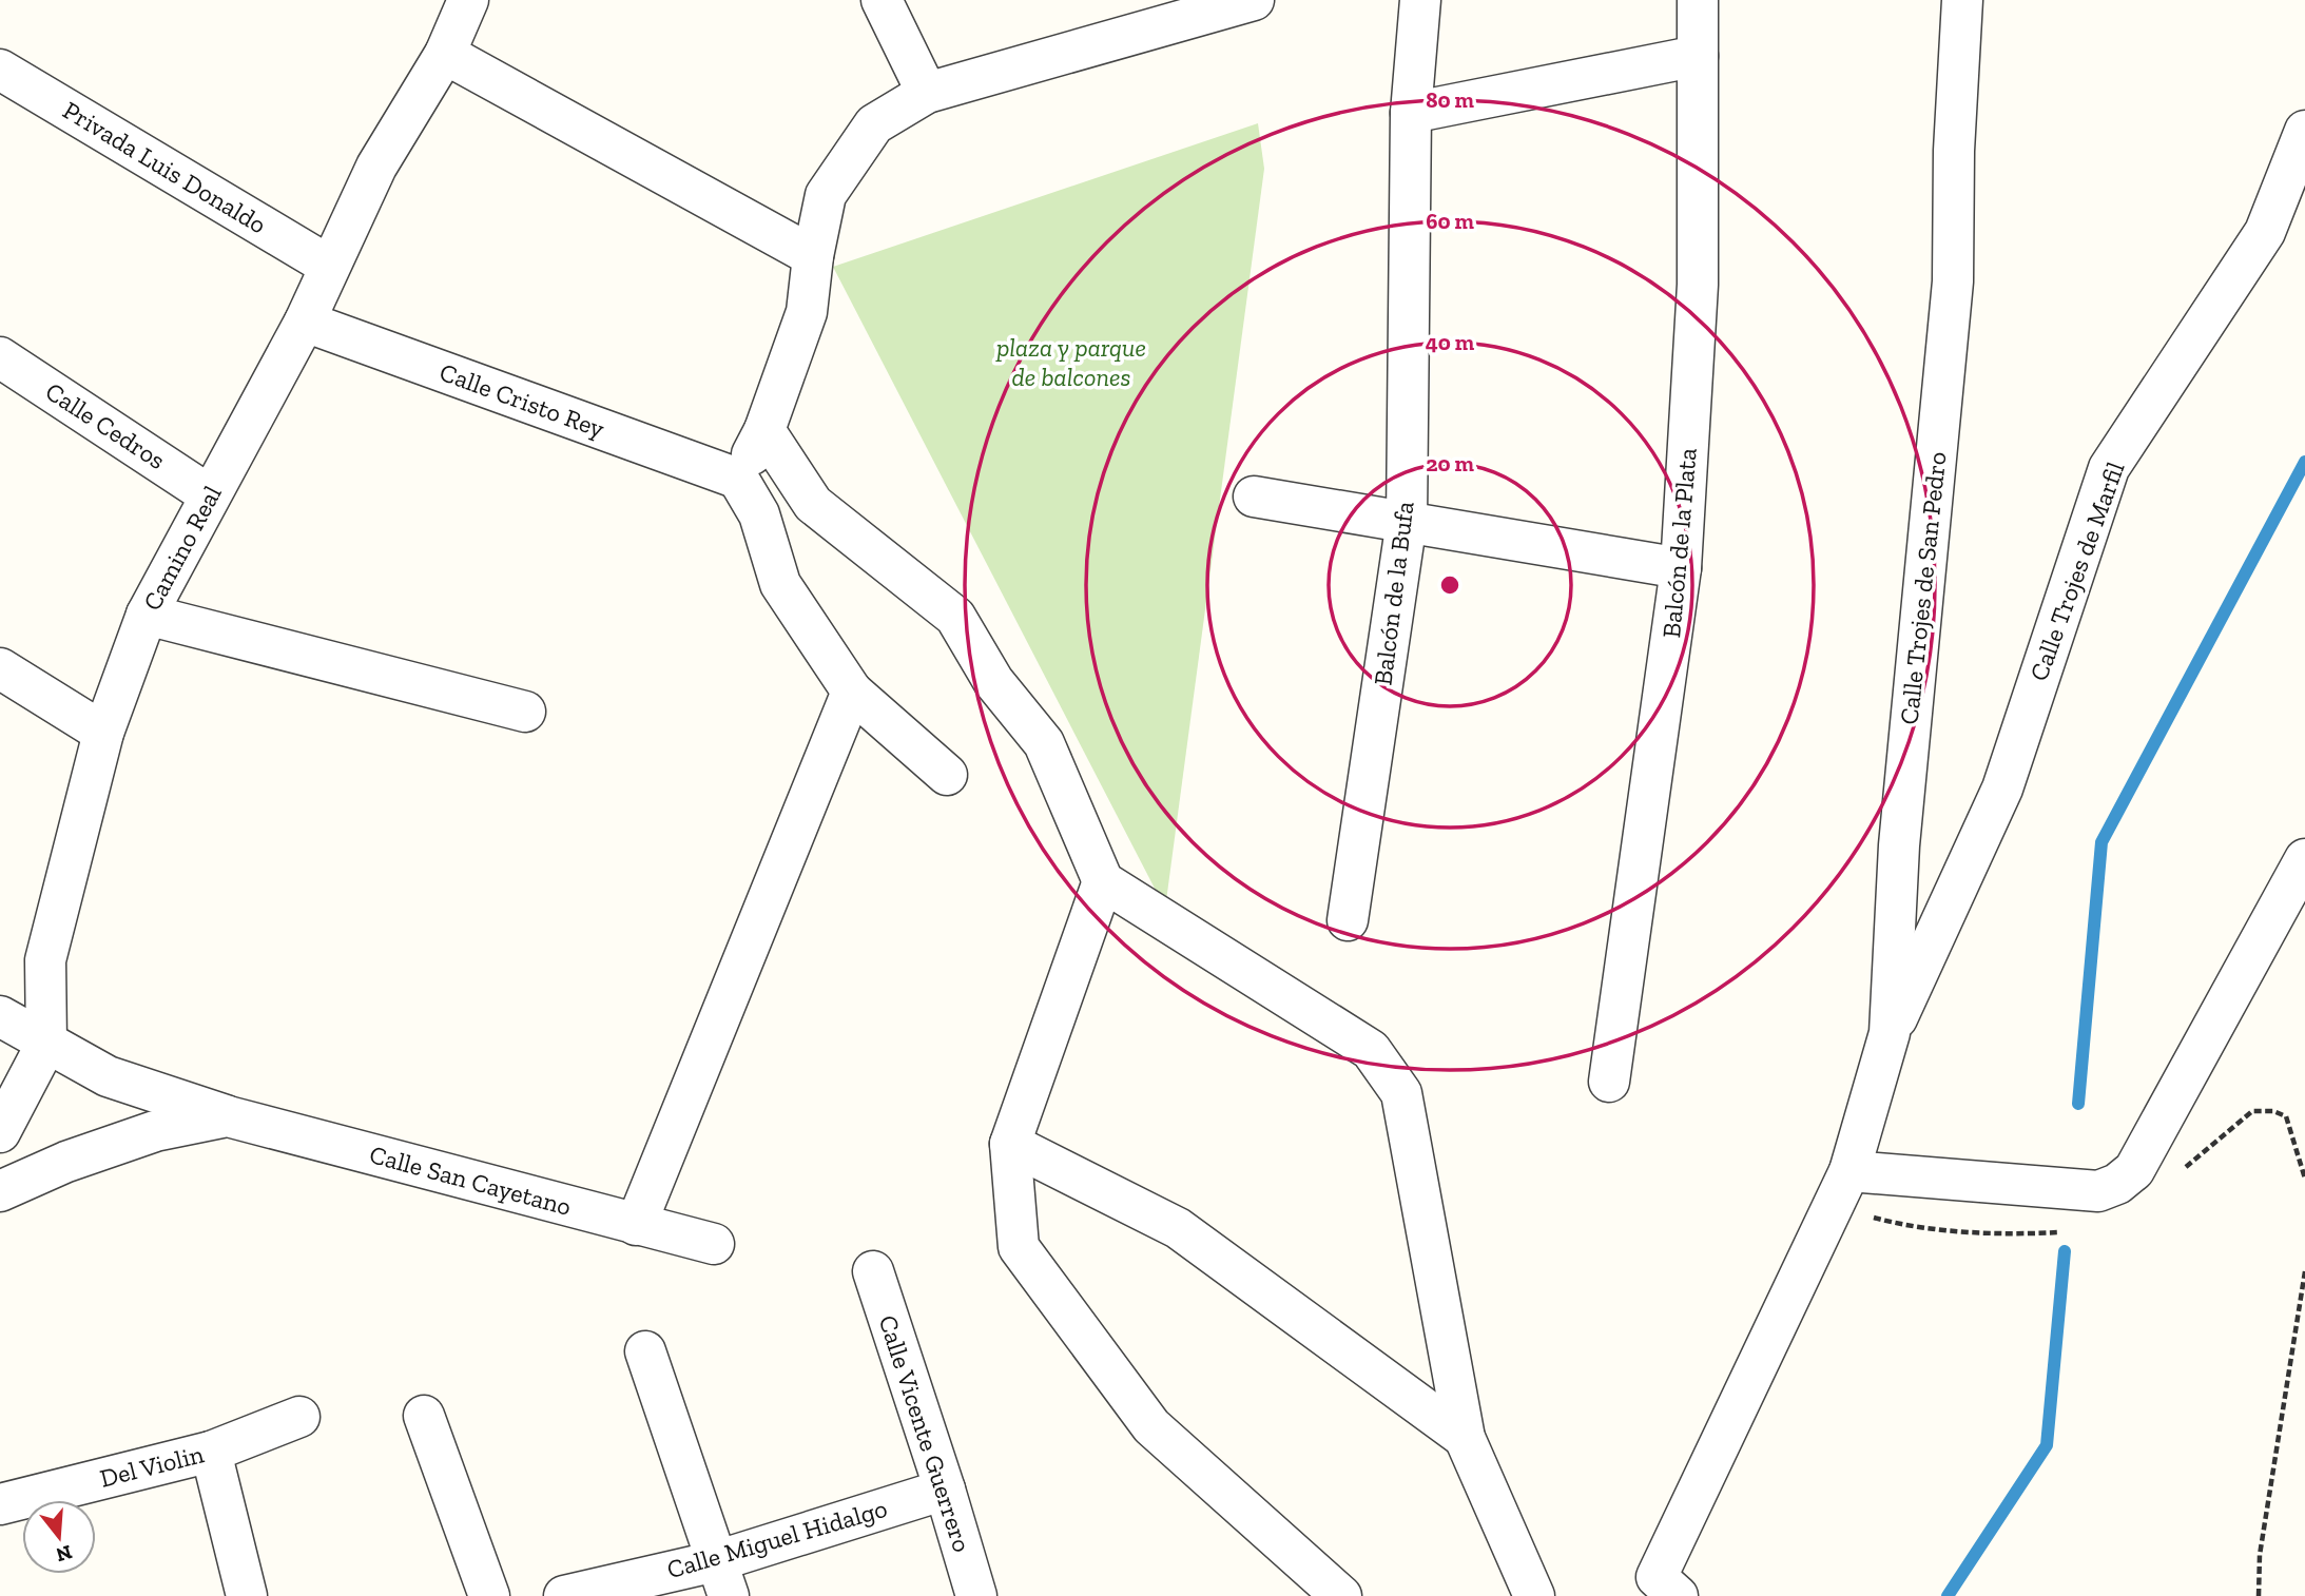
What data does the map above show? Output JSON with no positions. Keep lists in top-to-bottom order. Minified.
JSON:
{"streets":{"street":["Privada Luis Donaldo","Calle Cristo Rey","Calle Cedros","Balcón de la Plata","Camino Real","Calle Trojes de Marfil","Calle Trojes de San Pedro","Balcón de la Bufa","Calle San Cayetano","Calle Vicente Guerrero","Del Violin","Calle Miguel Hidalgo"]},"crossings":[["Privada Luis Donaldo","Camino Real"],["Calle Cristo Rey","Camino Real"],["Calle Cedros","Camino Real"],["Camino Real","Calle San Cayetano"],["Calle Trojes de Marfil","Calle Trojes de San Pedro"],["Calle Vicente Guerrero","Calle Miguel Hidalgo"]],"parks":["plaza y parque de balcones"],"north":"bottom","rings":["80 m","60 m","40 m","20 m"]}
